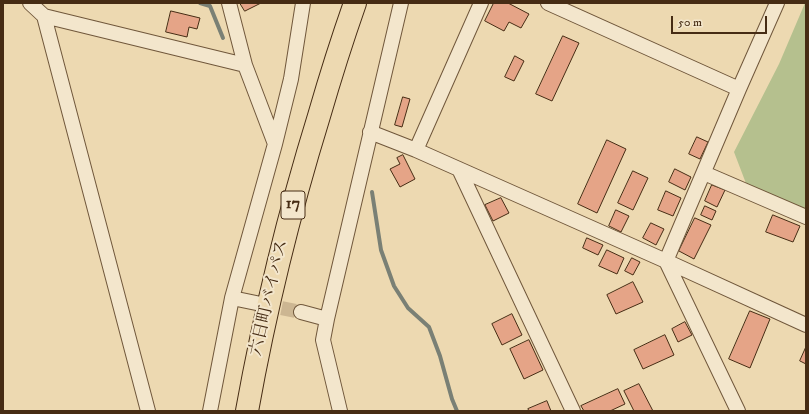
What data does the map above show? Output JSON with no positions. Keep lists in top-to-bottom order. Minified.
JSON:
{"streets":{"highway":["17","六日町バイパス"]},"scale_bar":"50 m"}
